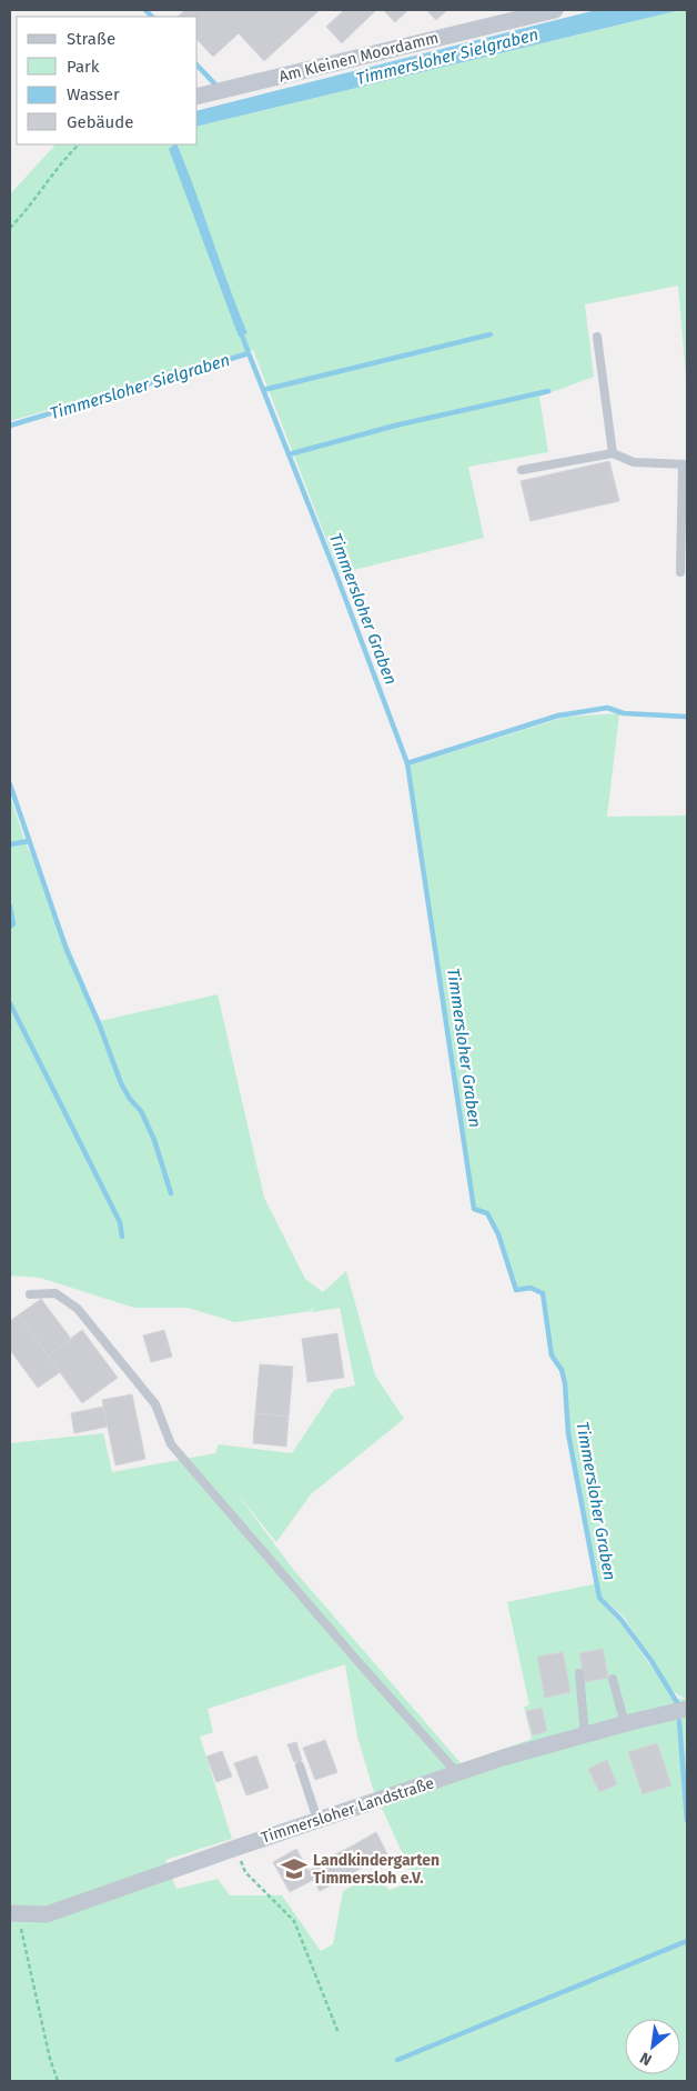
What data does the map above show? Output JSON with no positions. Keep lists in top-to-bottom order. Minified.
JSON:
{"streets":{"street":["Am Kleinen Moordamm","Timmersloher Landstraße"]},"water":["Timmersloher Sielgraben","Timmersloher Graben"],"places":{"school or university":["Landkindergarten Timmersloh e.V."]},"legend":["Straße","Park","Wasser","Gebäude"],"north":"bottom left"}
